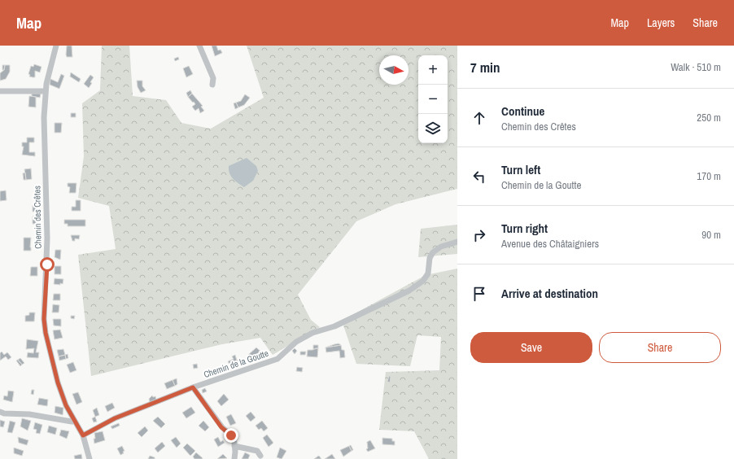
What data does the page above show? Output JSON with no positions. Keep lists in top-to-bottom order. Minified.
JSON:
{"streets":{"street":["Chemin des Crêtes","Chemin de la Goutte"]},"crossings":[["Chemin des Crêtes","Chemin de la Goutte"]],"north":"right","page":{"header":"Map","nav":["Map","Layers","Share"],"heading":["7 min","Walk · 510 m"],"map_buttons":["+","−"],"list":[["Continue","Chemin des Crêtes","250 m"],["Turn left","Chemin de la Goutte","170 m"],["Turn right","Avenue des Châtaigniers","90 m"],"Arrive at destination"],"buttons":["Save","Share"]}}
